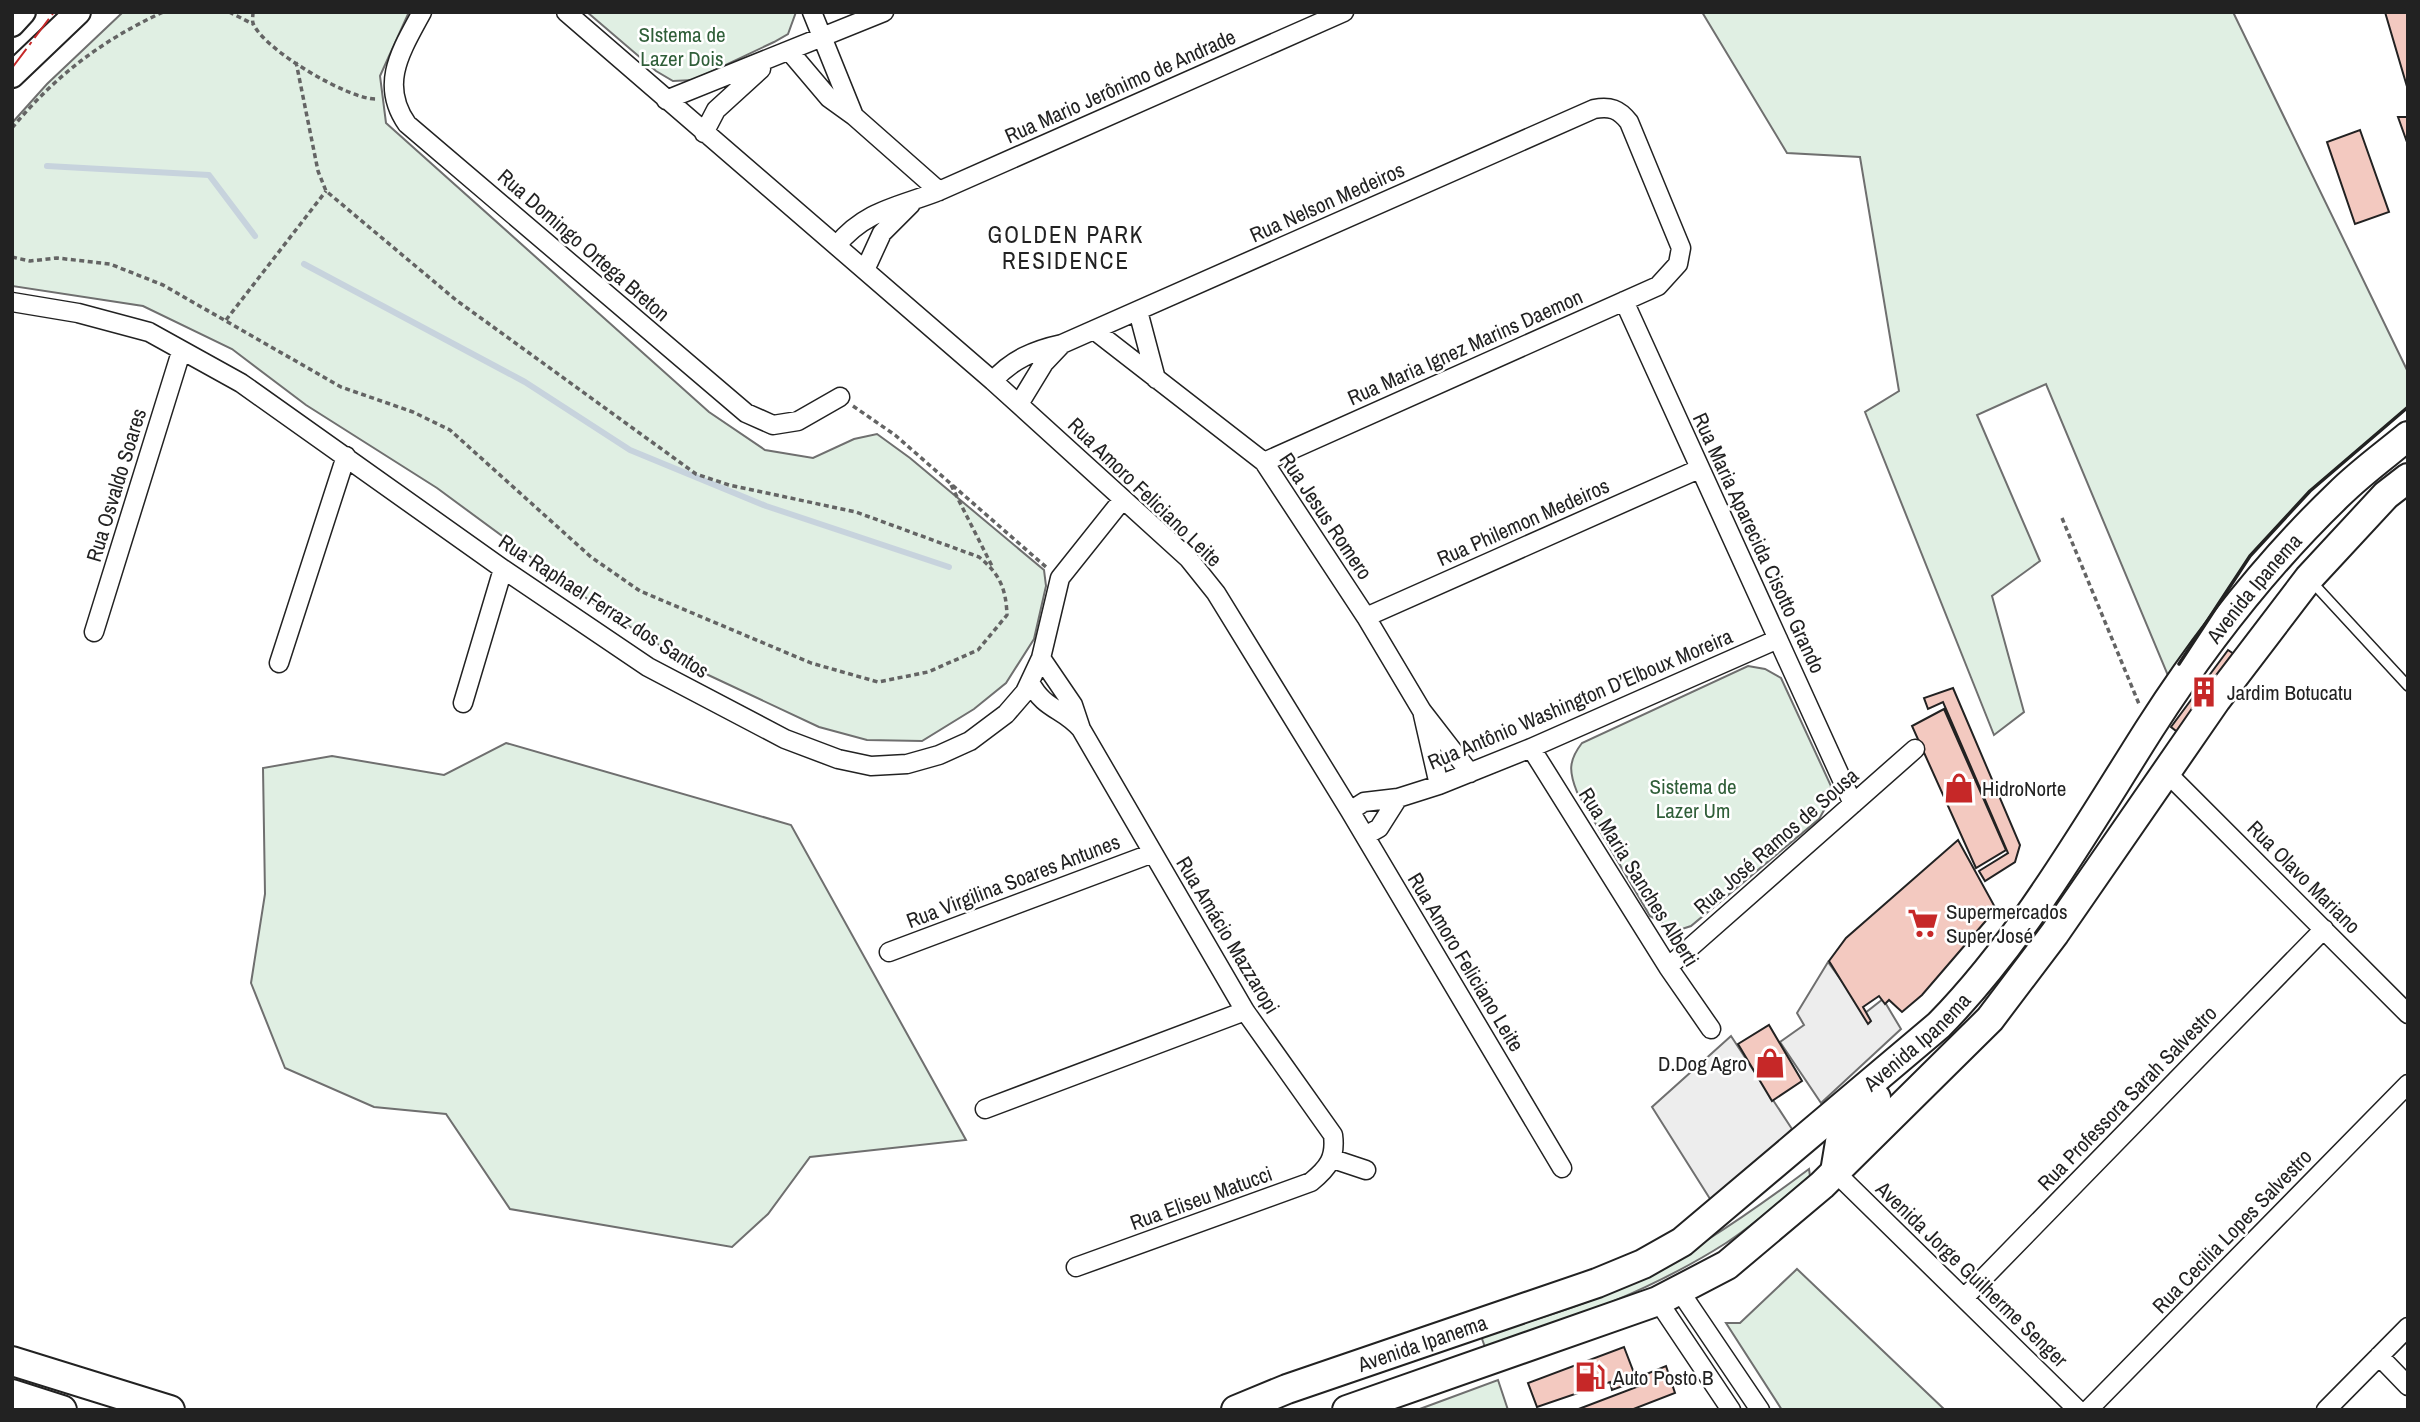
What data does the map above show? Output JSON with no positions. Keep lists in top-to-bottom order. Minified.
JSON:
{"streets":{"main road":["Avenida Ipanema"],"street":["Rua Mario Jerônimo de Andrade","Rua Nelson Medeiros","Rua Domingo Ortega Breton","Rua Maria Ignez Marins Daemon","Rua Osvaldo Soares","Rua Amoro Feliciano Leite","Rua Jesus Romero","Rua Philemon Medeiros","Rua Maria Aparecida Cisotto Grando","Rua Raphael Ferraz dos Santos","Rua Antônio Washington D’Elboux Moreira","Rua José Ramos de Sousa","Rua Maria Sanches Alberti","Rua Olavo Mariano","Rua Virgilina Soares Antunes","Rua Amácio Mazzaropi","Rua Professora Sarah Salvestro","Rua Eliseu Matucci","Rua Cecilia Lopes Salvestro","Avenida Jorge Guilherme Senger"]},"crossings":[["Rua Mario Jerônimo de Andrade","Rua Amoro Feliciano Leite"],["Rua Nelson Medeiros","Rua Maria Ignez Marins Daemon"],["Rua Nelson Medeiros","Rua Amoro Feliciano Leite"],["Rua Nelson Medeiros","Rua Jesus Romero"],["Rua Maria Ignez Marins Daemon","Rua Jesus Romero"],["Rua Maria Ignez Marins Daemon","Rua Maria Aparecida Cisotto Grando"],["Rua Osvaldo Soares","Rua Raphael Ferraz dos Santos"],["Rua Amoro Feliciano Leite","Rua Raphael Ferraz dos Santos"],["Rua Amoro Feliciano Leite","Rua Antônio Washington D’Elboux Moreira"],["Rua Jesus Romero","Rua Philemon Medeiros"],["Rua Jesus Romero","Rua Antônio Washington D’Elboux Moreira"],["Rua Philemon Medeiros","Rua Maria Aparecida Cisotto Grando"],["Rua Maria Aparecida Cisotto Grando","Rua Antônio Washington D’Elboux Moreira"],["Rua Maria Aparecida Cisotto Grando","Rua José Ramos de Sousa"],["Avenida Ipanema","Rua Olavo Mariano"],["Avenida Ipanema","Avenida Jorge Guilherme Senger"],["Rua Raphael Ferraz dos Santos","Rua Amácio Mazzaropi"],["Rua Antônio Washington D’Elboux Moreira","Rua Maria Sanches Alberti"],["Rua José Ramos de Sousa","Rua Maria Sanches Alberti"],["Rua Olavo Mariano","Rua Professora Sarah Salvestro"],["Rua Virgilina Soares Antunes","Rua Amácio Mazzaropi"],["Rua Amácio Mazzaropi","Rua Eliseu Matucci"],["Rua Professora Sarah Salvestro","Avenida Jorge Guilherme Senger"]],"districts":["GOLDEN PARK RESIDENCE"],"parks":["SIstema de Lazer Dois","Sistema de Lazer Um"],"places":{"building":["Jardim Botucatu"],"shop":["HidroNorte","D.Dog Agro"],"supermarket":["Supermercados Super José"],"fuel station":["Auto Posto B"]}}
